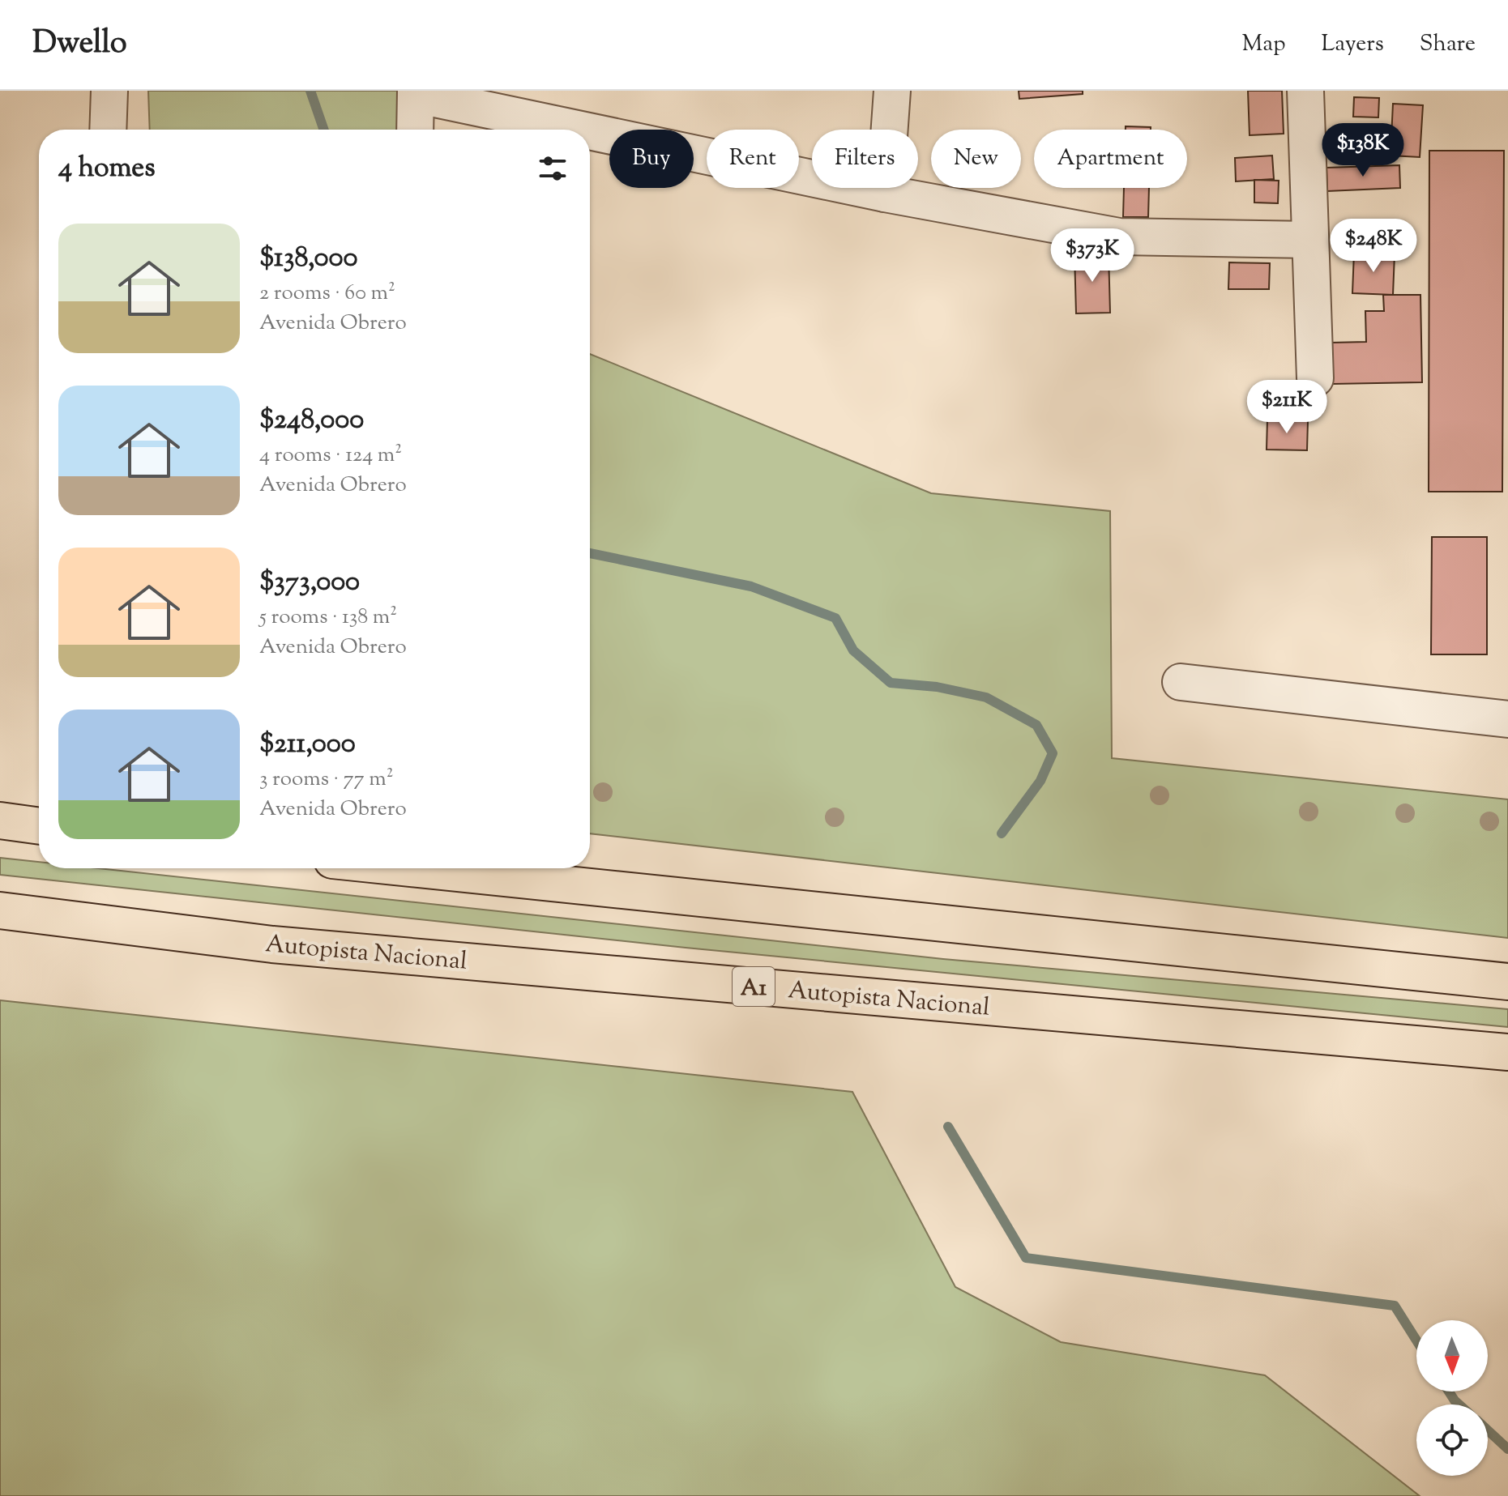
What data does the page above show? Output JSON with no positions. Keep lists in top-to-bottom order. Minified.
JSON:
{"streets":{"highway":["Autopista Nacional","A1"]},"north":"bottom","page":{"header":"Dwello","nav":["Map","Layers","Share"],"price":["$138K","$248K","$373K","$211K"],"chip":["Buy","Rent","Filters","New","Apartment"],"heading":"4 homes","list":[{"name":"$138,000","note":"2 rooms · 60 m² · Avenida Obrero"},{"name":"$248,000","note":"4 rooms · 124 m² · Avenida Obrero"},{"name":"$373,000","note":"5 rooms · 138 m² · Avenida Obrero"},{"name":"$211,000","note":"3 rooms · 77 m² · Avenida Obrero"}]}}
